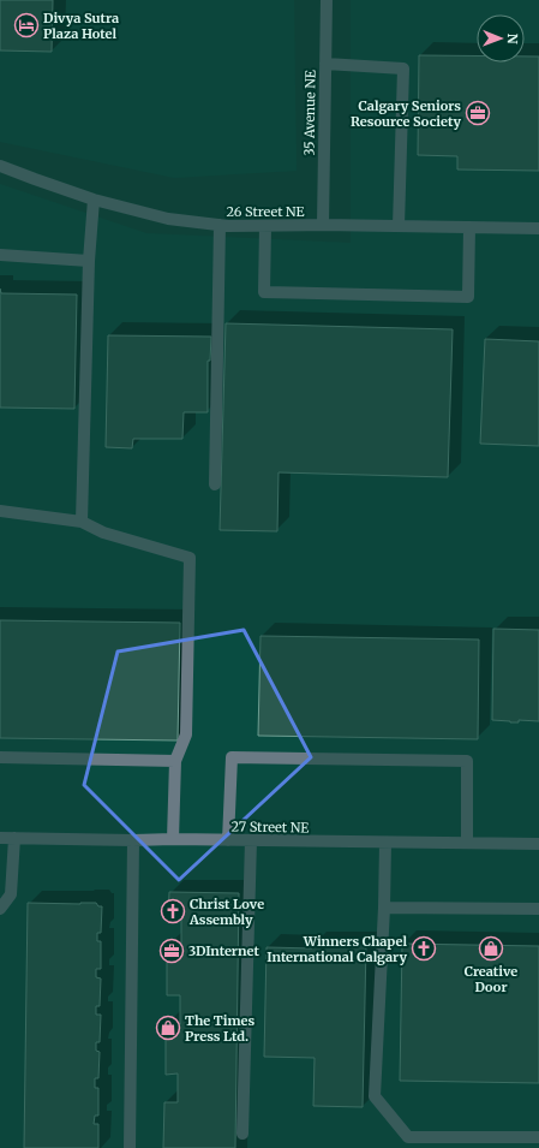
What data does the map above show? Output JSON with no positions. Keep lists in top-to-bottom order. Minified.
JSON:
{"streets":{"street":["35 Avenue NE","26 Street NE","27 Street NE"]},"crossings":[["35 Avenue NE","26 Street NE"]],"places":{"hotel":["Divya Sutra Plaza Hotel"],"office":["Calgary Seniors Resource Society","3DInternet"],"church":["Christ Love Assembly","Winners Chapel International Calgary"],"shop":["Creative Door","The Times Press Ltd."]},"north":"right"}
